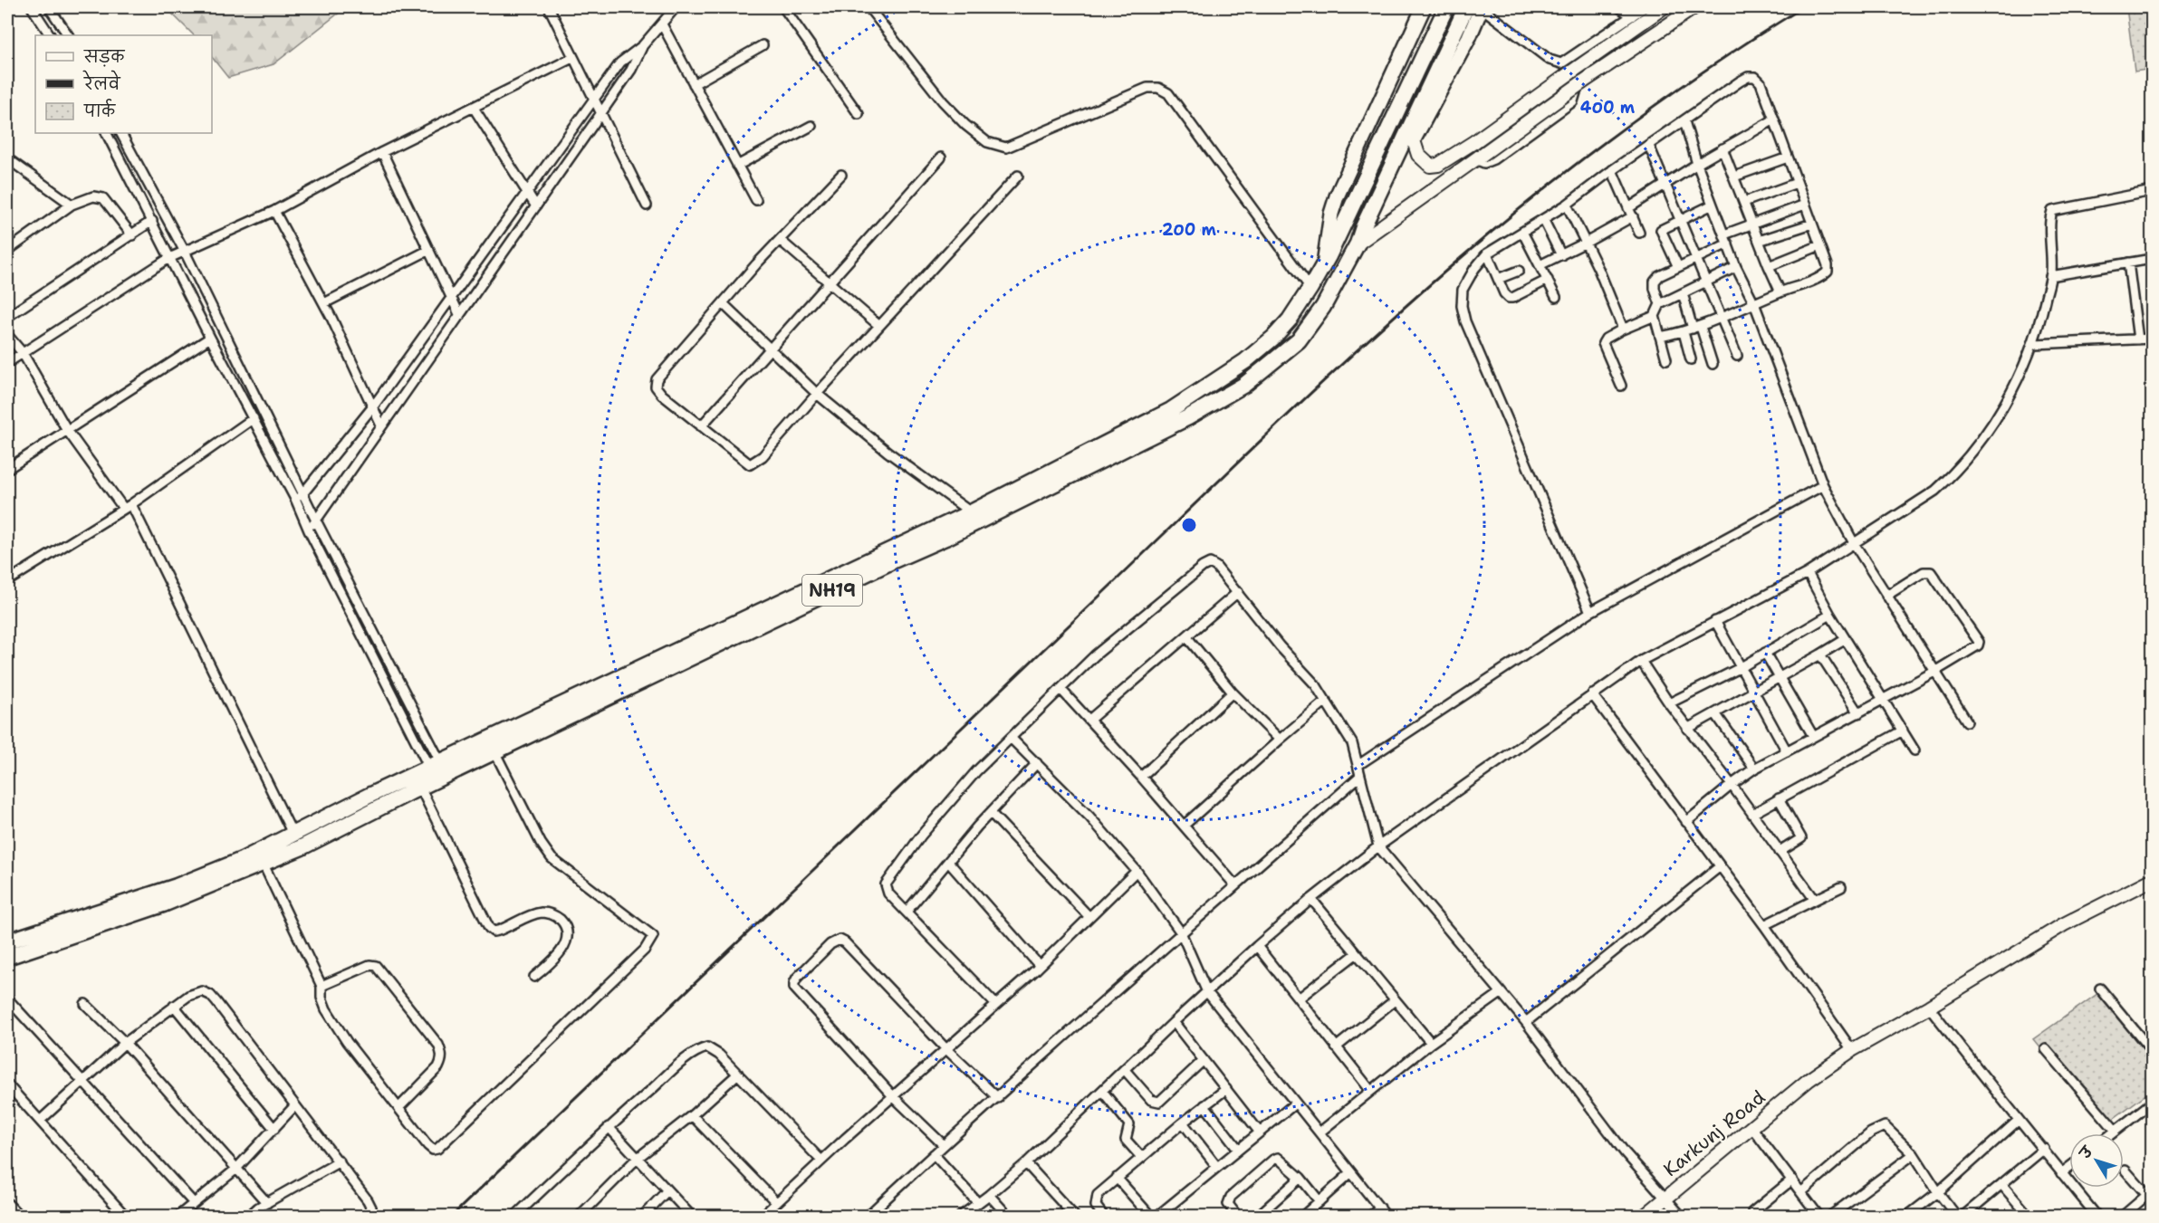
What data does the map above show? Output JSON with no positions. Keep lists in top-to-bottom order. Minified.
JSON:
{"streets":{"highway":["NH19"],"main road":["Karkunj Road"]},"legend":["सड़क","रेलवे","पार्क"],"north":"top left","rings":["400 m","200 m"]}
